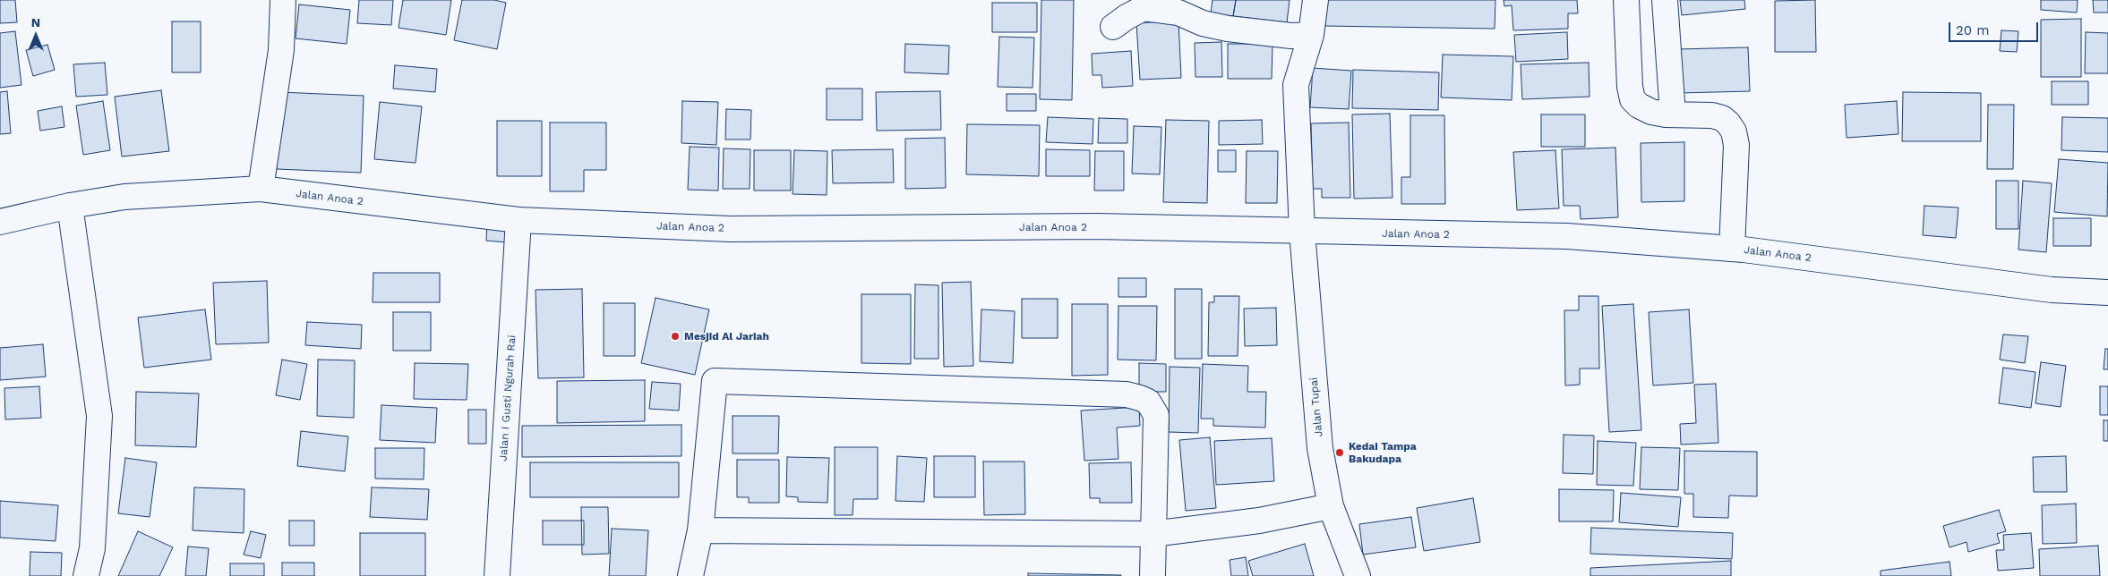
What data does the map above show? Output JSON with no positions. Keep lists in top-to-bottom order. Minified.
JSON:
{"streets":{"street":["Jalan Anoa 2","Jalan I Gusti Ngurah Rai","Jalan Tupai"]},"crossings":[["Jalan Anoa 2","Jalan I Gusti Ngurah Rai"],["Jalan Anoa 2","Jalan Tupai"]],"places":["Mesjid Al Jariah","Kedai Tampa Bakudapa"],"scale_bar":"20 m","north":"top"}
